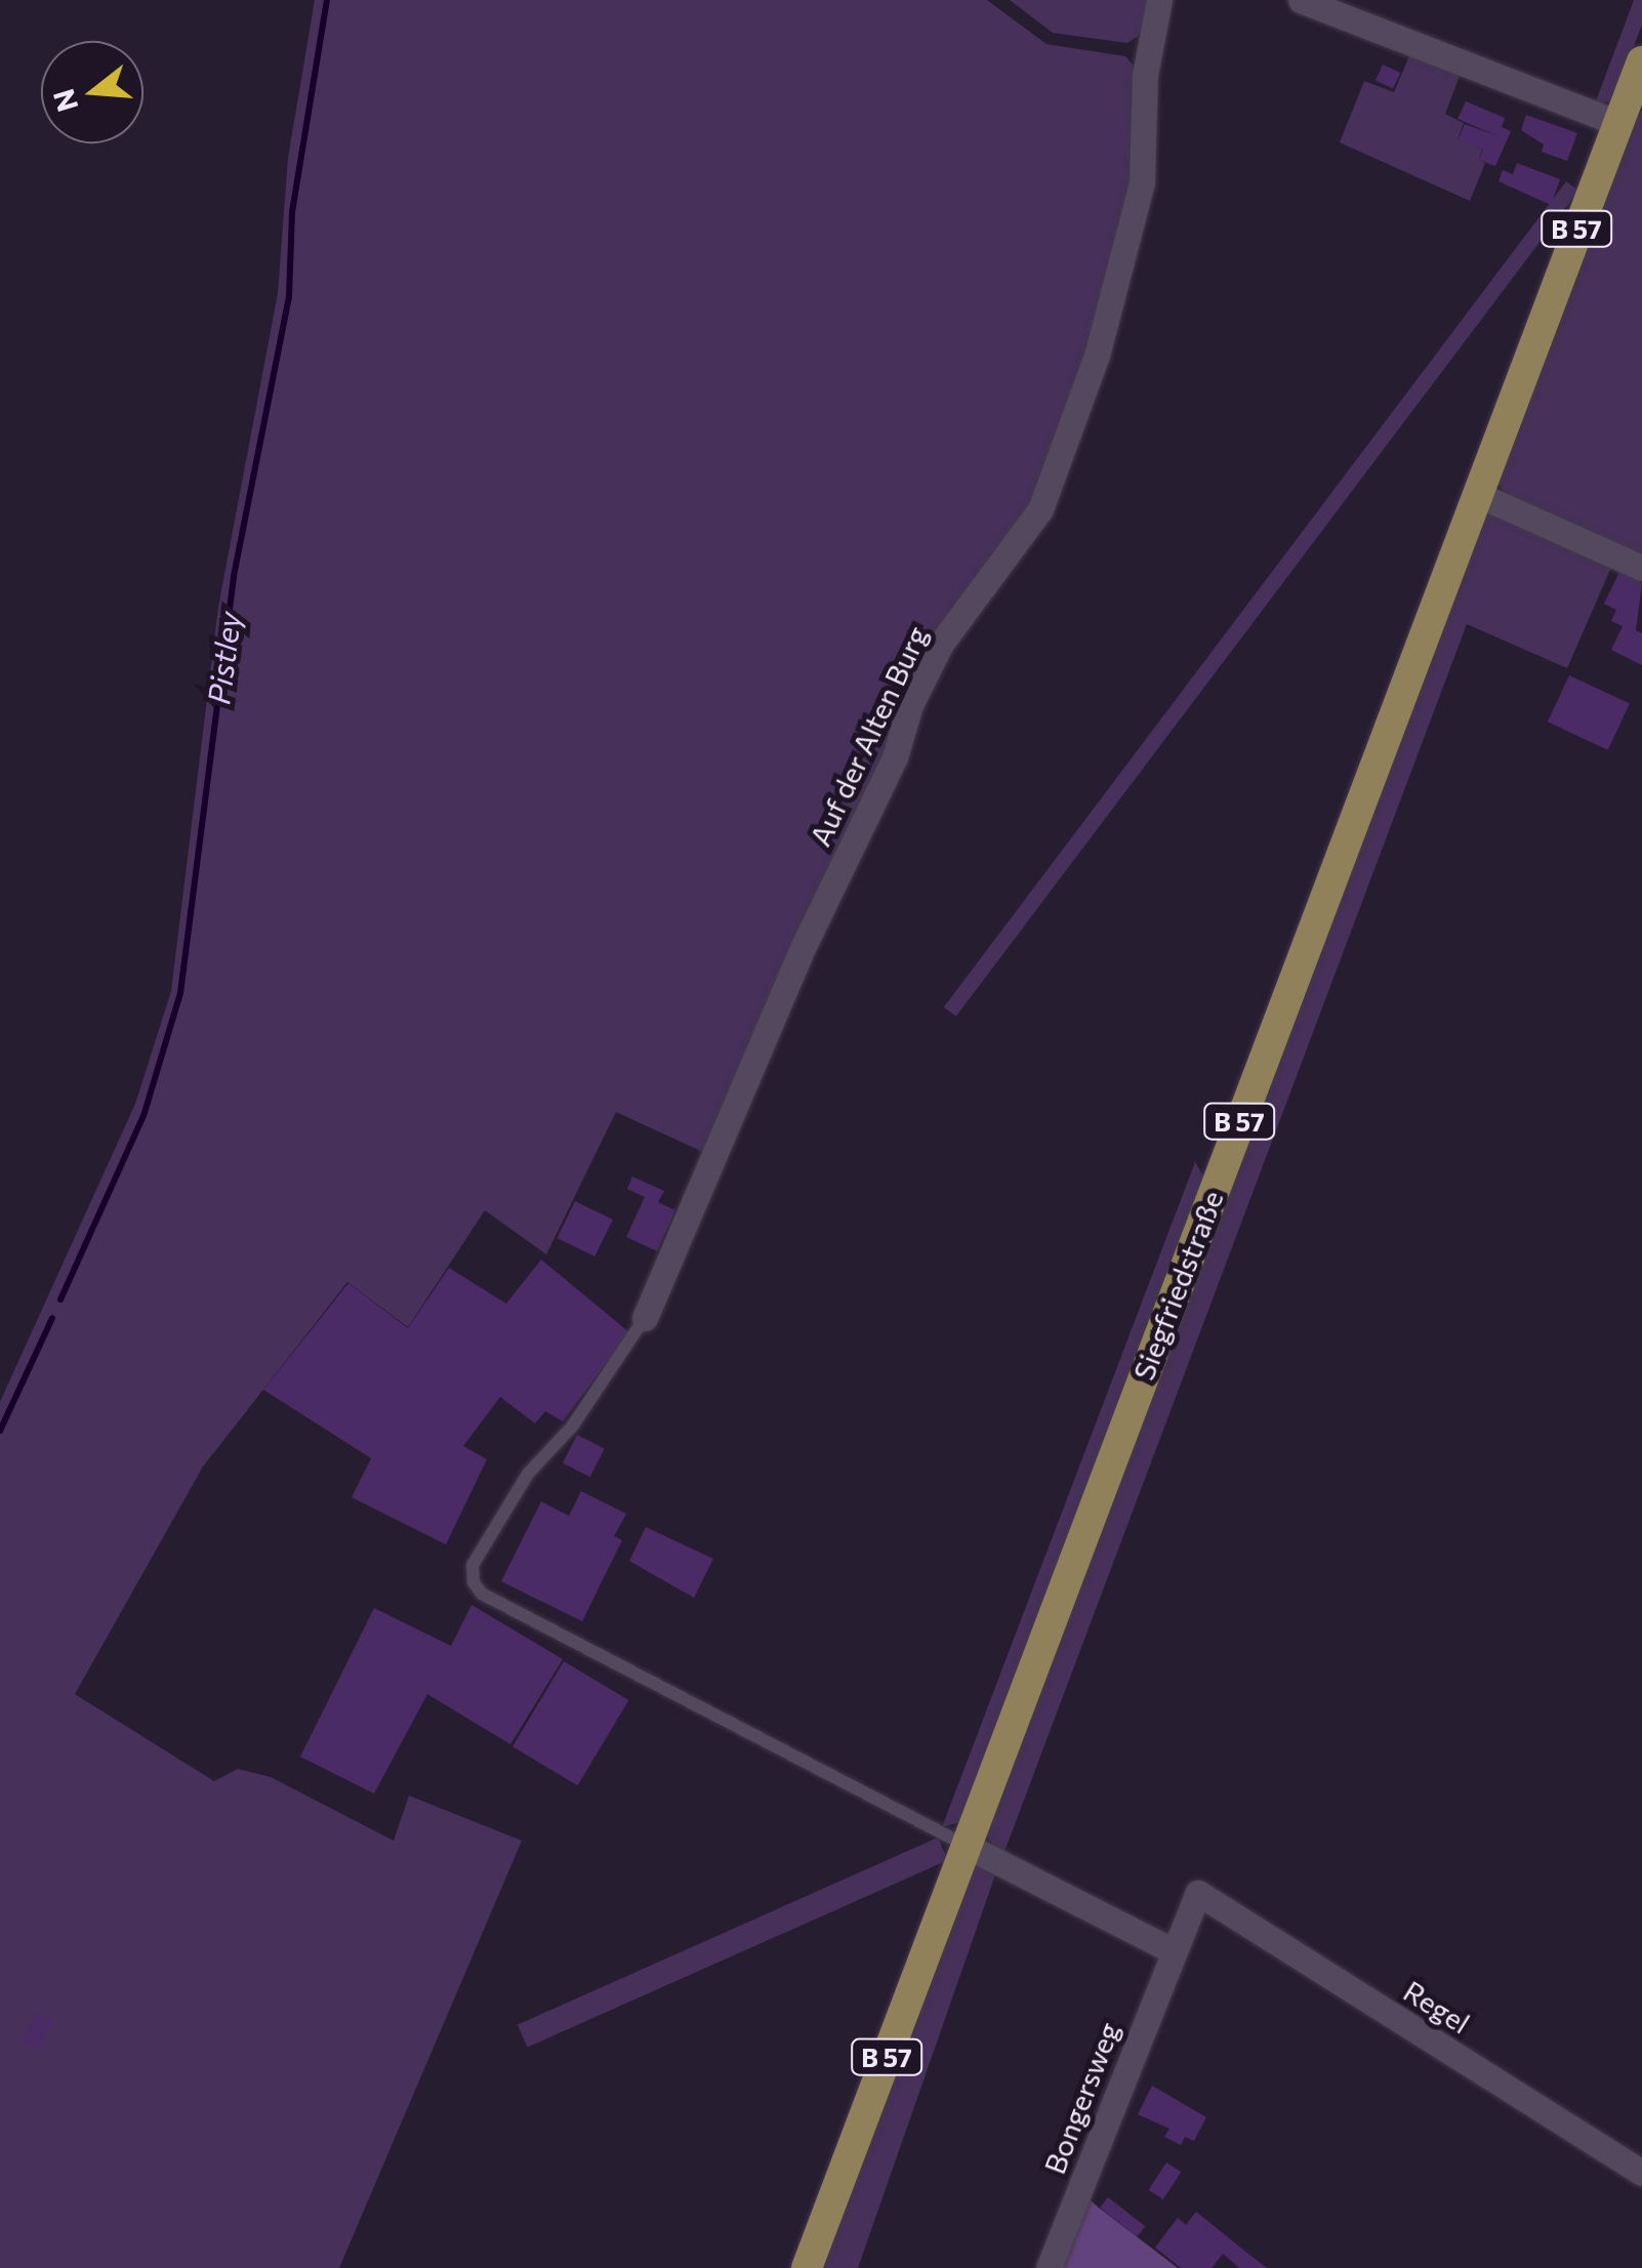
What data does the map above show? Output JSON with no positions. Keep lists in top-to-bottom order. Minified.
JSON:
{"streets":{"main road":["B 57","Siegfriedstraße"],"street":["Auf der Alten Burg","Regel","Bongersweg"]},"crossings":[["B 57","Siegfriedstraße"],["Regel","Bongersweg"]],"water":["Pistley"],"north":"left"}
